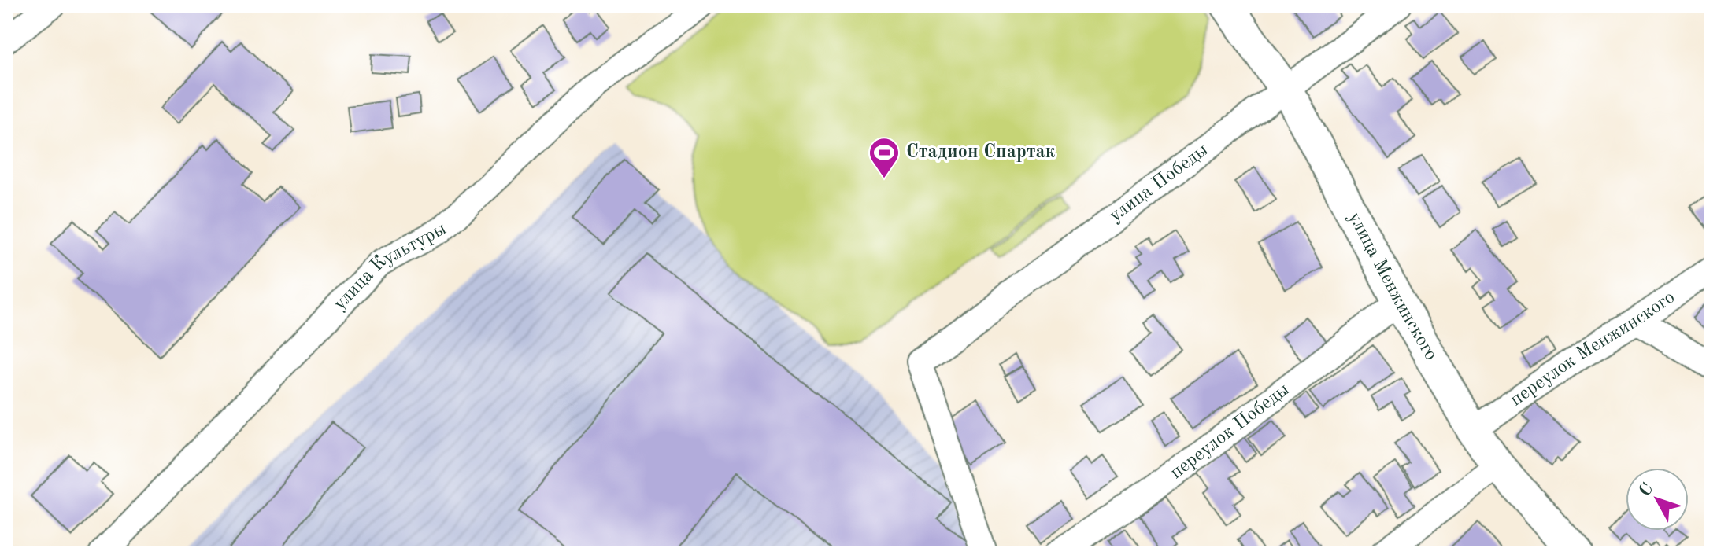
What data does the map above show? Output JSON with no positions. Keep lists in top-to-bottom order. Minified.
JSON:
{"streets":{"street":["улица Победы","улица Культуры","улица Менжинского","переулок Менжинского","переулок Победы"]},"crossings":[["улица Победы","улица Менжинского"],["улица Менжинского","переулок Менжинского"],["улица Менжинского","переулок Победы"]],"places":{"sports":["Стадион Спартак"]},"north":"top left"}
